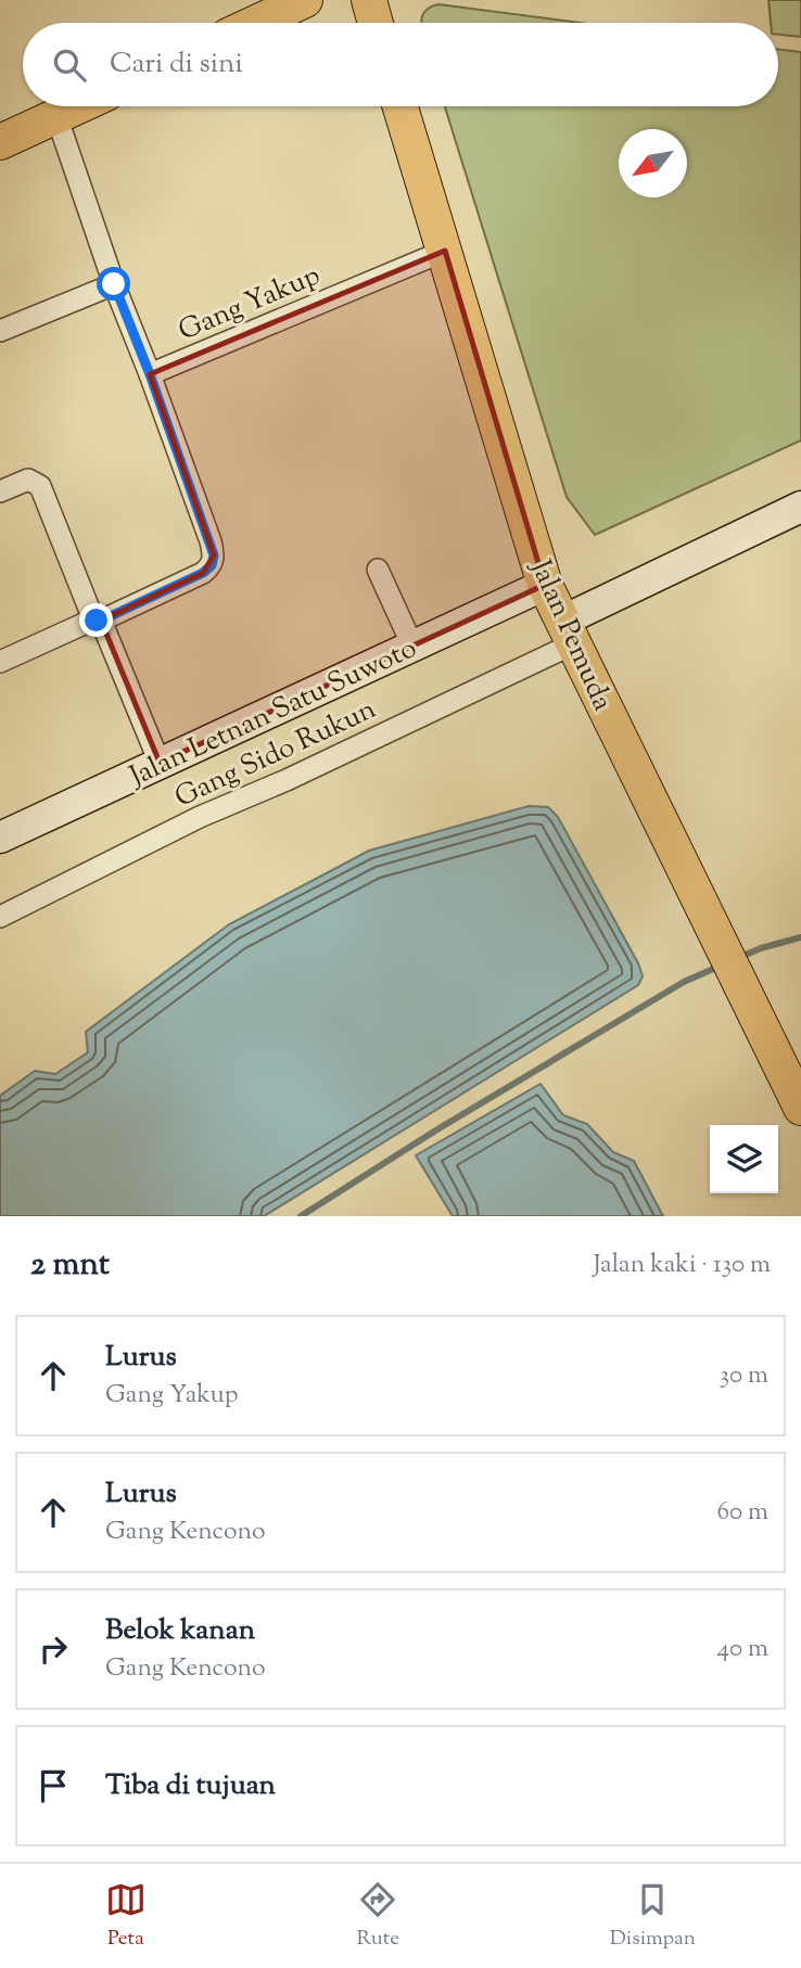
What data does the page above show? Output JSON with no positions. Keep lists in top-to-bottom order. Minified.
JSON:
{"streets":{"main road":["Jalan Pemuda","Jalan Letnan Satu Suwoto"],"street":["Gang Yakup","Gang Sido Rukun"]},"crossings":[["Gang Yakup","Jalan Pemuda"],["Jalan Pemuda","Jalan Letnan Satu Suwoto"],["Jalan Pemuda","Gang Sido Rukun"]],"north":"bottom left","page":{"search":"Cari di sini","heading":["2 mnt","Jalan kaki · 130 m"],"list":[["Lurus","Gang Yakup","30 m"],["Lurus","Gang Kencono","60 m"],["Belok kanan","Gang Kencono","40 m"],"Tiba di tujuan"],"nav":["Peta","Rute","Disimpan"]}}
